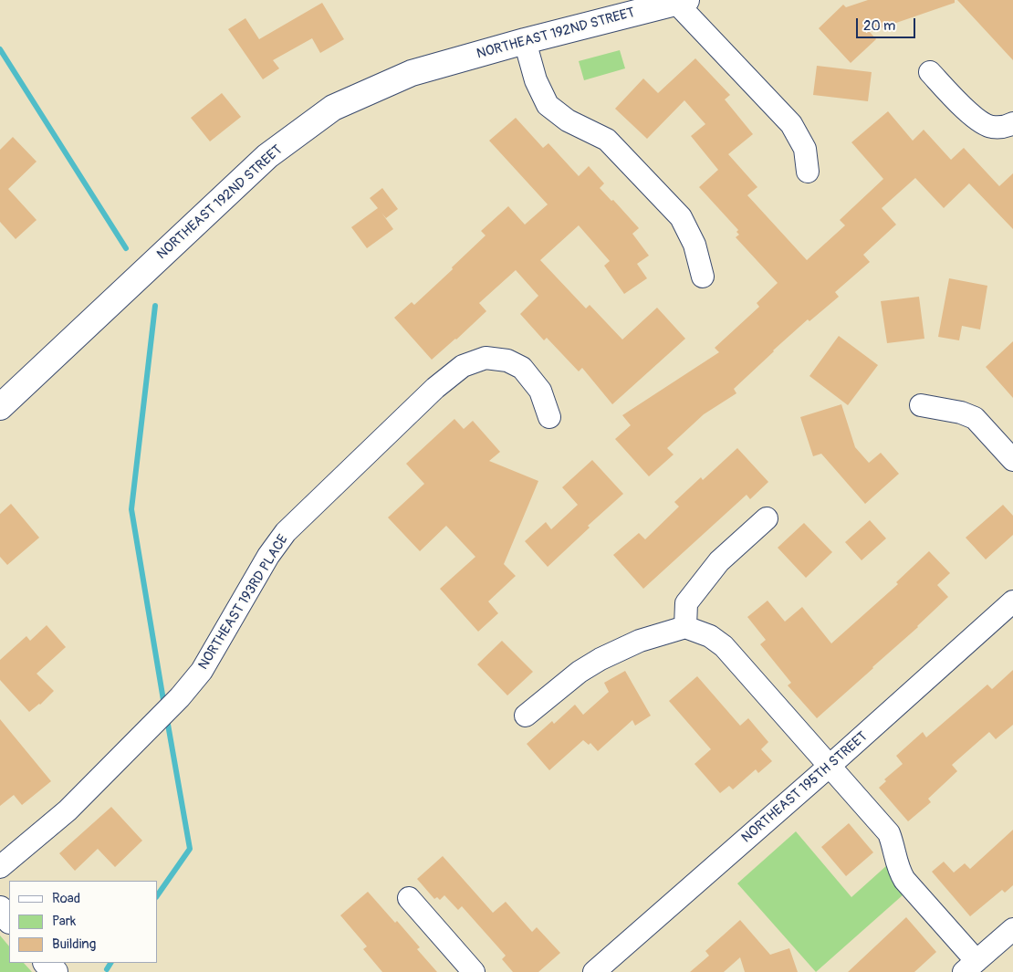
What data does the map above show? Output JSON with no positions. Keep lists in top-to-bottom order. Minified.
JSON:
{"streets":{"street":["NORTHEAST 192ND STREET","NORTHEAST 193RD PLACE","NORTHEAST 195TH STREET"]},"legend":["Road","Park","Building"],"scale_bar":"20 m"}
